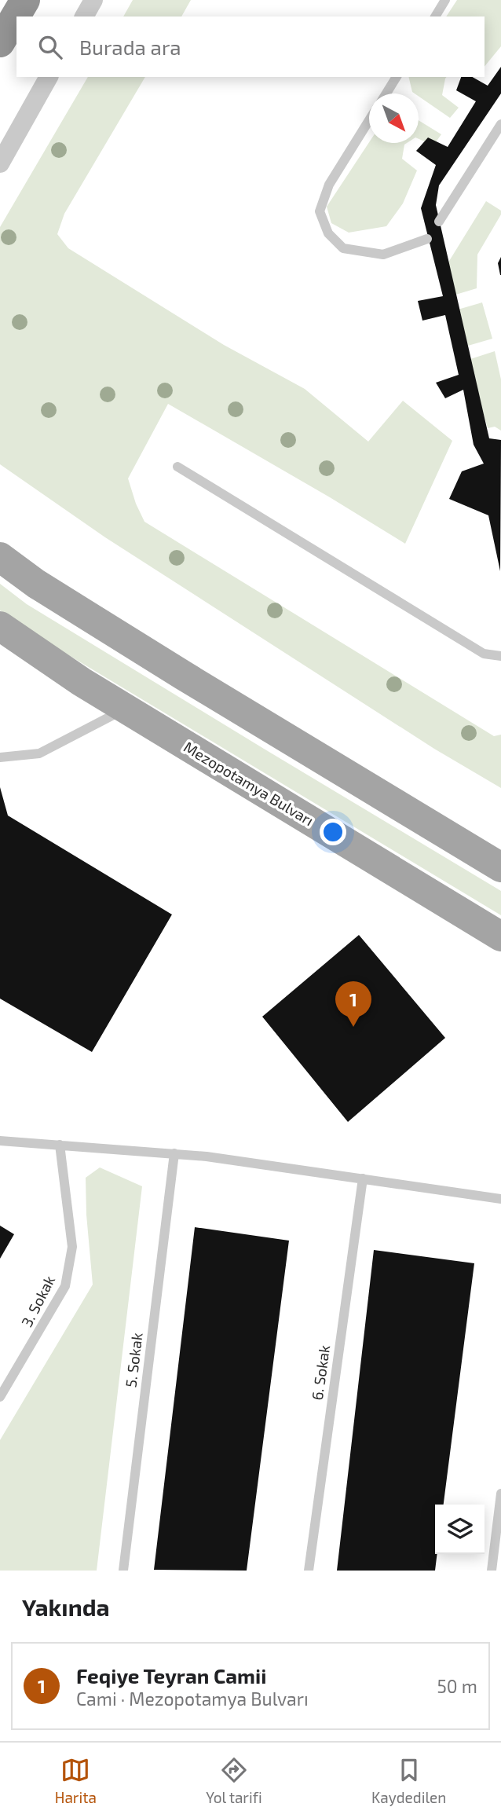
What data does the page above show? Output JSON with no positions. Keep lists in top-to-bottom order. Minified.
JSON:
{"streets":{"main road":["Mezopotamya Bulvarı"],"lane":["3. Sokak","5. Sokak","6. Sokak"]},"north":"bottom right","page":{"search":"Burada ara","pins":"1","heading":"Yakında","list":[{"mark":"1","name":"Feqiye Teyran Camii","note":"Cami · Mezopotamya Bulvarı","value":"50 m"}],"nav":["Harita","Yol tarifi","Kaydedilen"]}}
